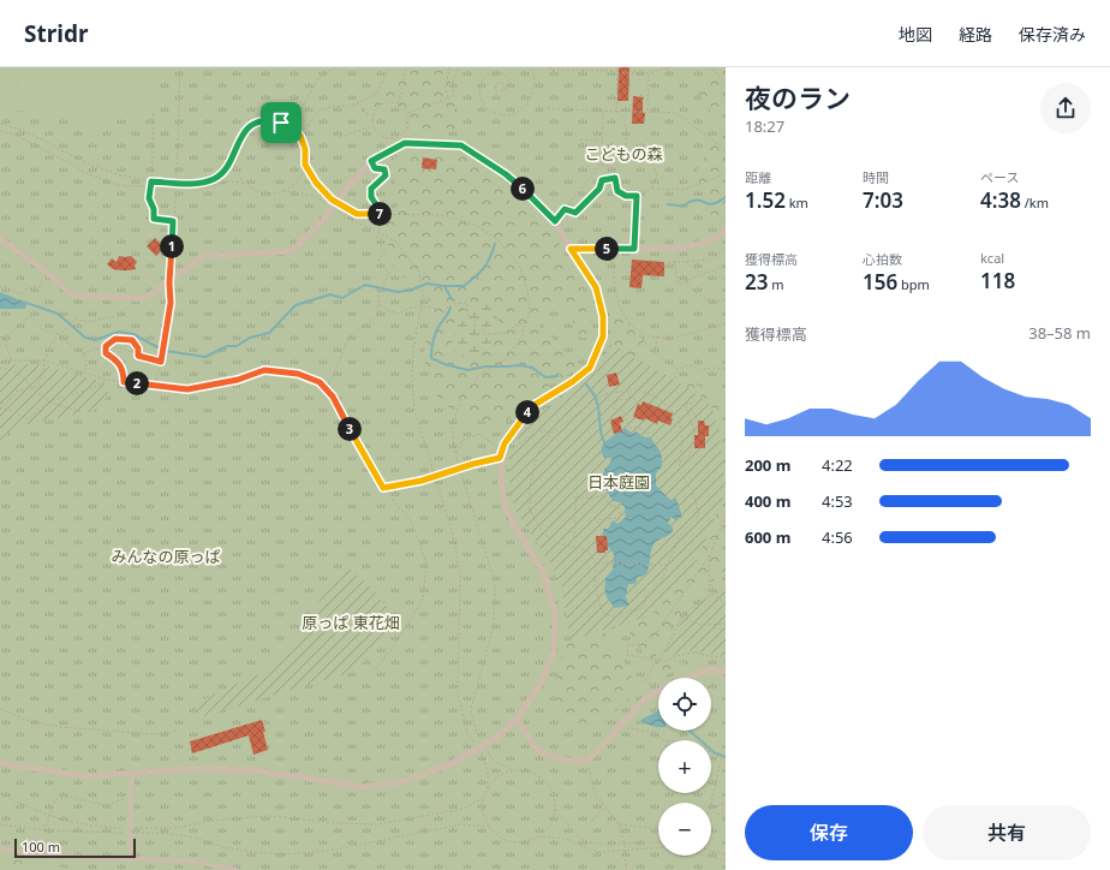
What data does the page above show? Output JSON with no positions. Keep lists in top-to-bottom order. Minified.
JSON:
{"parks":["こどもの森","日本庭園","みんなの原っぱ","原っぱ 東花畑"],"scale_bar":"100 m","page":{"header":"Stridr","nav":["地図","経路","保存済み"],"heading":["夜のラン","18:27"],"stats":[["距離","1.52 km"],["時間","7:03"],["ペース","4:38 /km"],["獲得標高","23 m"],["心拍数","156 bpm"],["kcal","118"]],"pins":["6","7","1","5","2","4","3"],"chart":["獲得標高","38–58 m"],"list":[{"name":"200 m","note":"4:22"},{"name":"400 m","note":"4:53"},{"name":"600 m","note":"4:56"}],"map_buttons":["+","−"],"buttons":["保存","共有"],"scale":"100 m"}}
